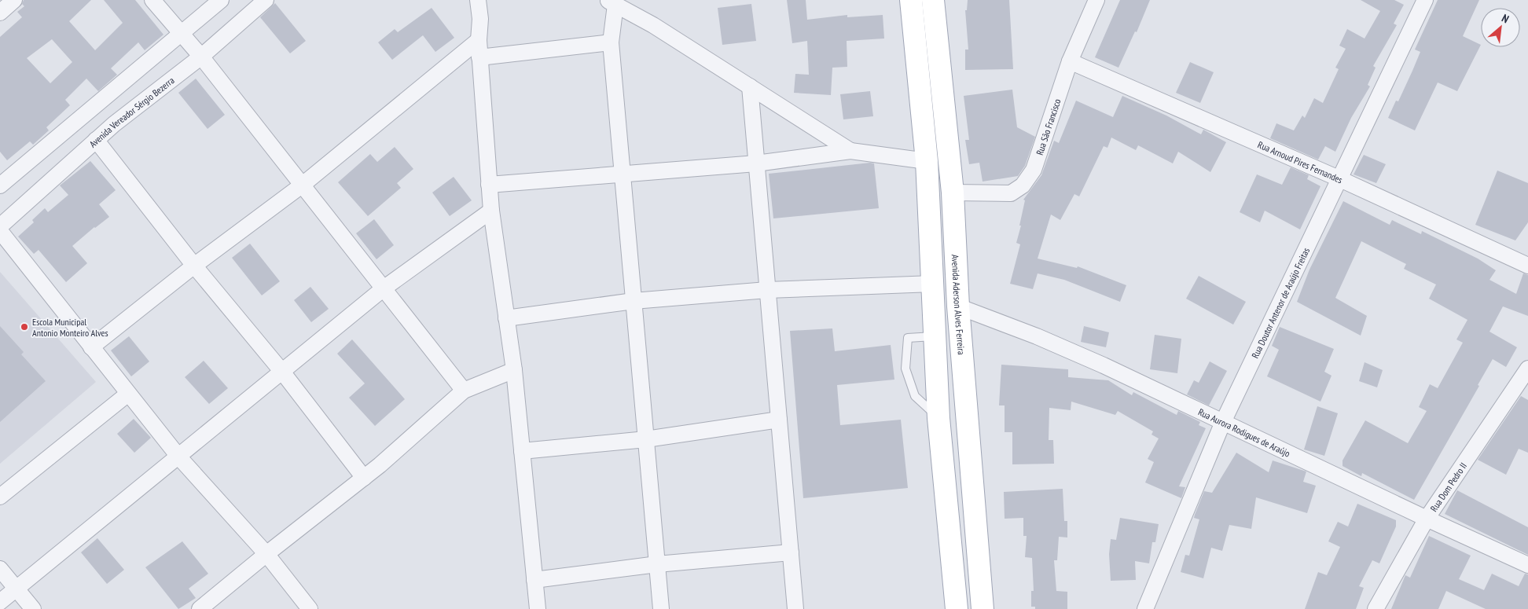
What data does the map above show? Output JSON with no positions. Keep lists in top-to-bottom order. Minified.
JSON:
{"streets":{"main road":["Avenida Aderson Alves Ferreira"],"street":["Avenida Vereador Sérgio Bezerra","Rua São Francisco","Rua Arnoud Pires Fernandes","Rua Doutor Antenor de Araújo Freitas","Rua Aurora Rodigues de Araújo","Rua Dom Pedro II"]},"crossings":[["Rua São Francisco","Rua Arnoud Pires Fernandes"],["Rua São Francisco","Avenida Aderson Alves Ferreira"],["Rua Arnoud Pires Fernandes","Rua Doutor Antenor de Araújo Freitas"],["Rua Doutor Antenor de Araújo Freitas","Rua Aurora Rodigues de Araújo"],["Avenida Aderson Alves Ferreira","Rua Aurora Rodigues de Araújo"],["Rua Aurora Rodigues de Araújo","Rua Dom Pedro II"]],"places":["Escola Municipal Antonio Monteiro Alves"],"north":"top right"}
